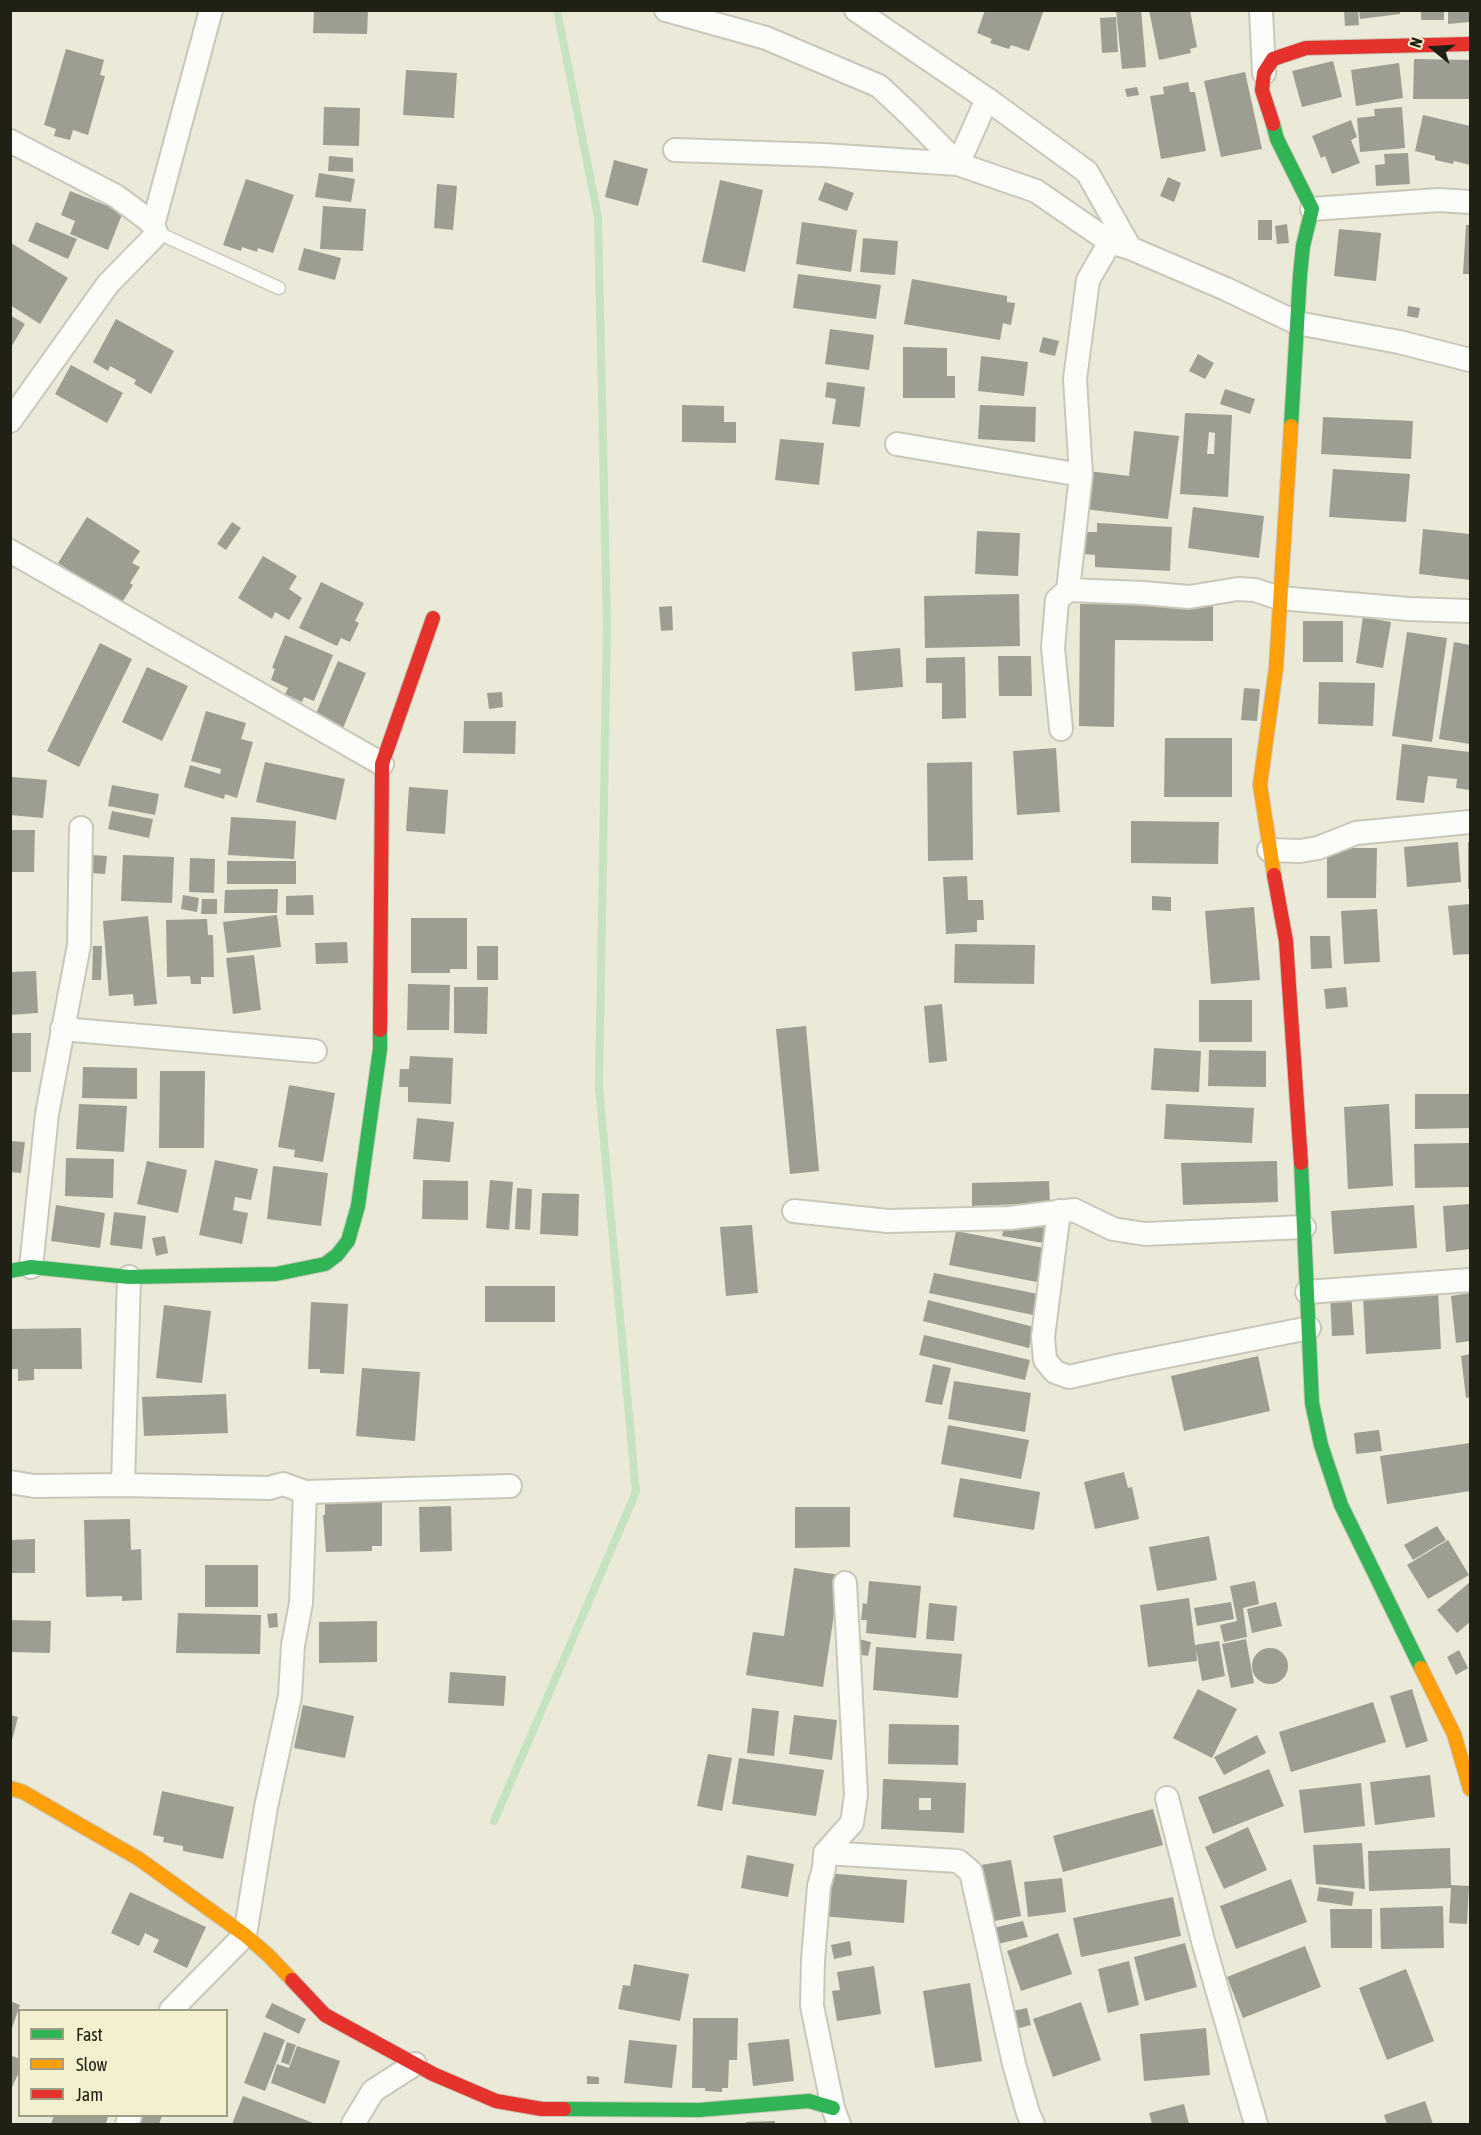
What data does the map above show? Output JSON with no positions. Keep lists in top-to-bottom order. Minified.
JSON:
{"legend":["Fast","Slow","Jam"],"north":"left"}
